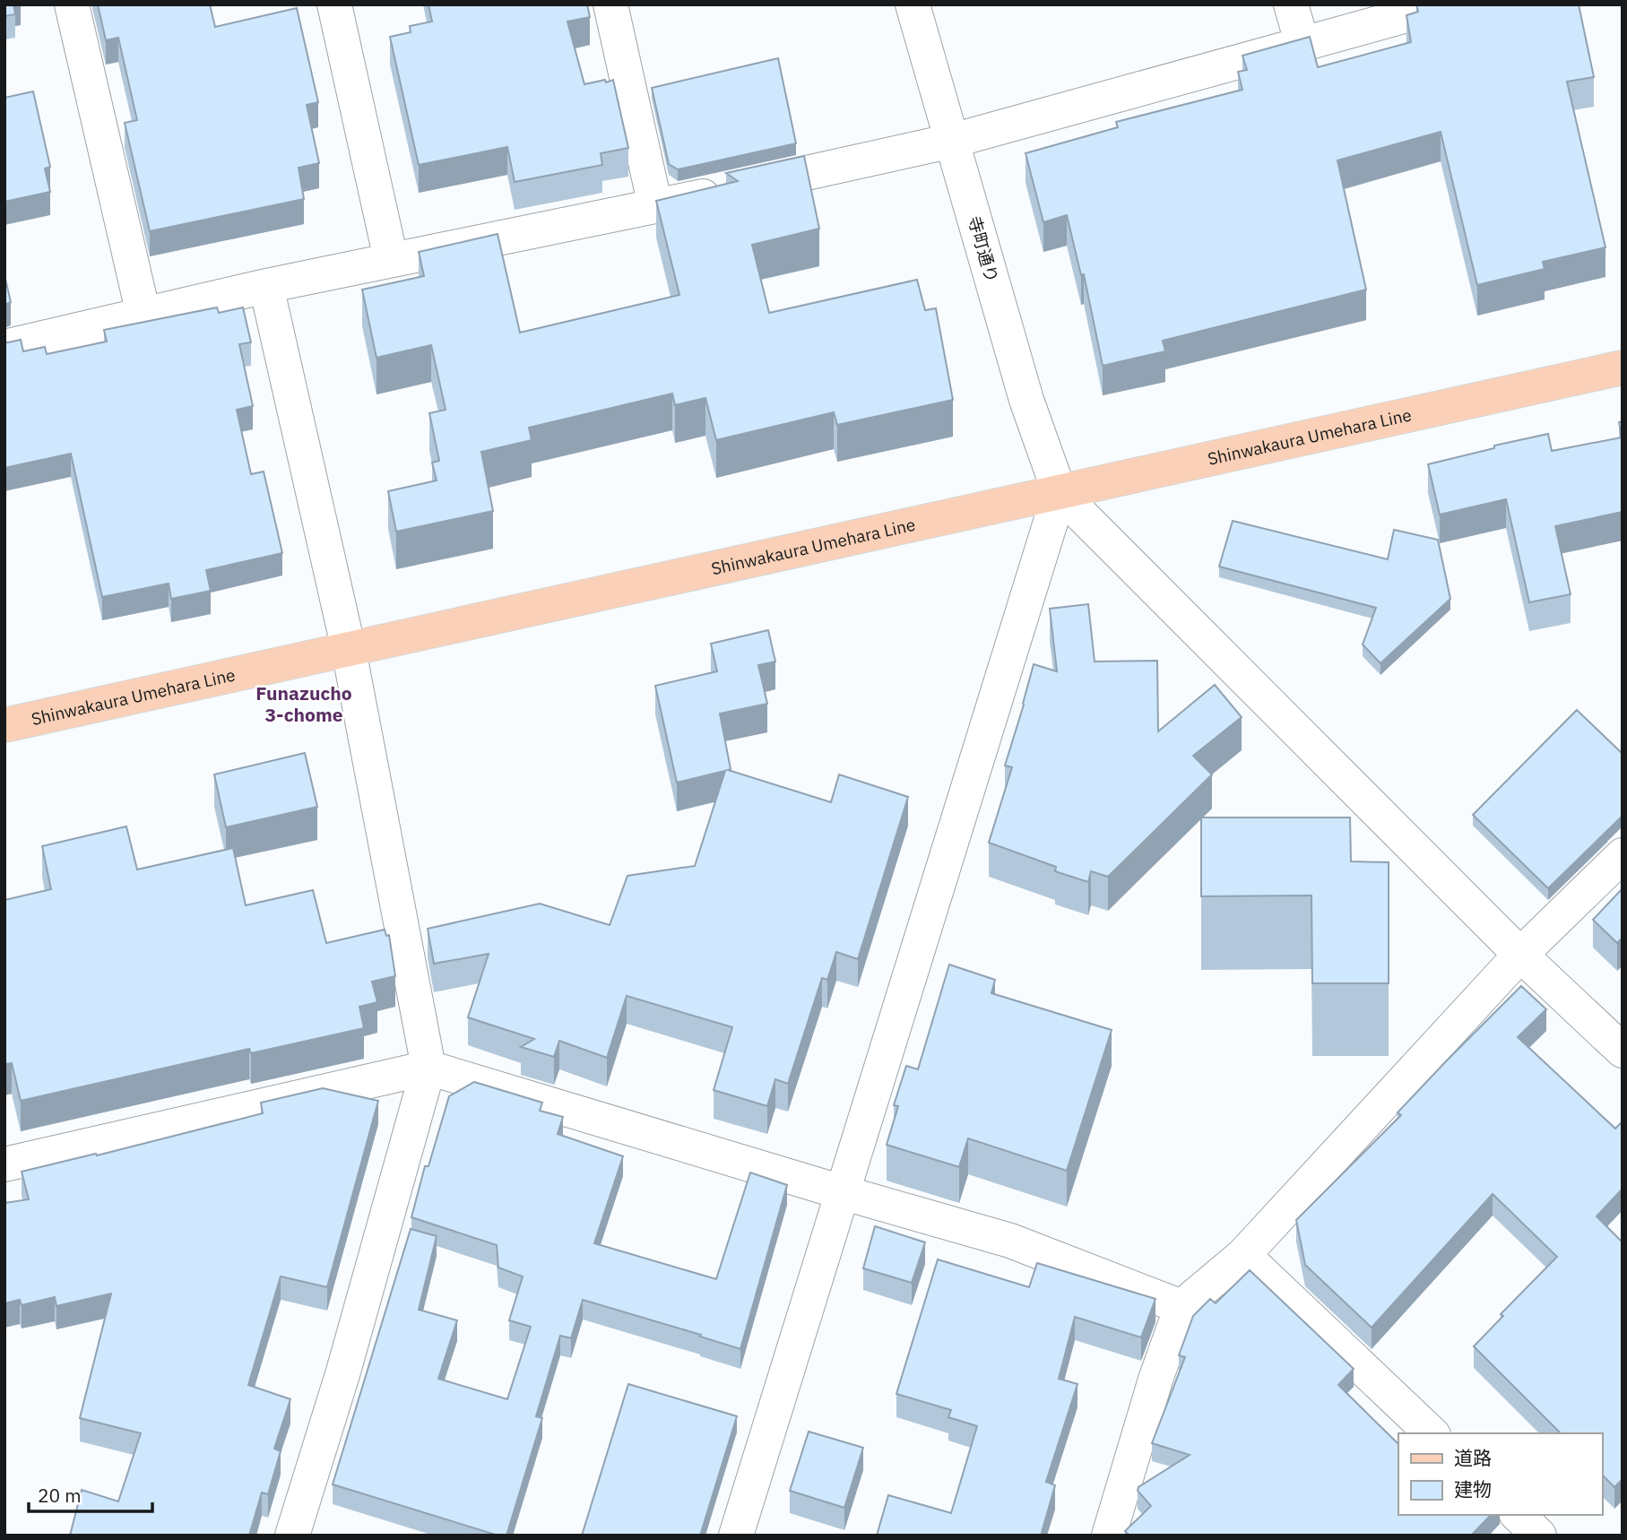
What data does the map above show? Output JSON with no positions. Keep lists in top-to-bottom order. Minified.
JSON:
{"streets":{"main road":["Shinwakaura Umehara Line"],"street":["寺町通り"]},"crossings":[["寺町通り","Shinwakaura Umehara Line"]],"districts":["Funazucho 3-chome"],"legend":["道路","建物"],"scale_bar":"20 m"}
